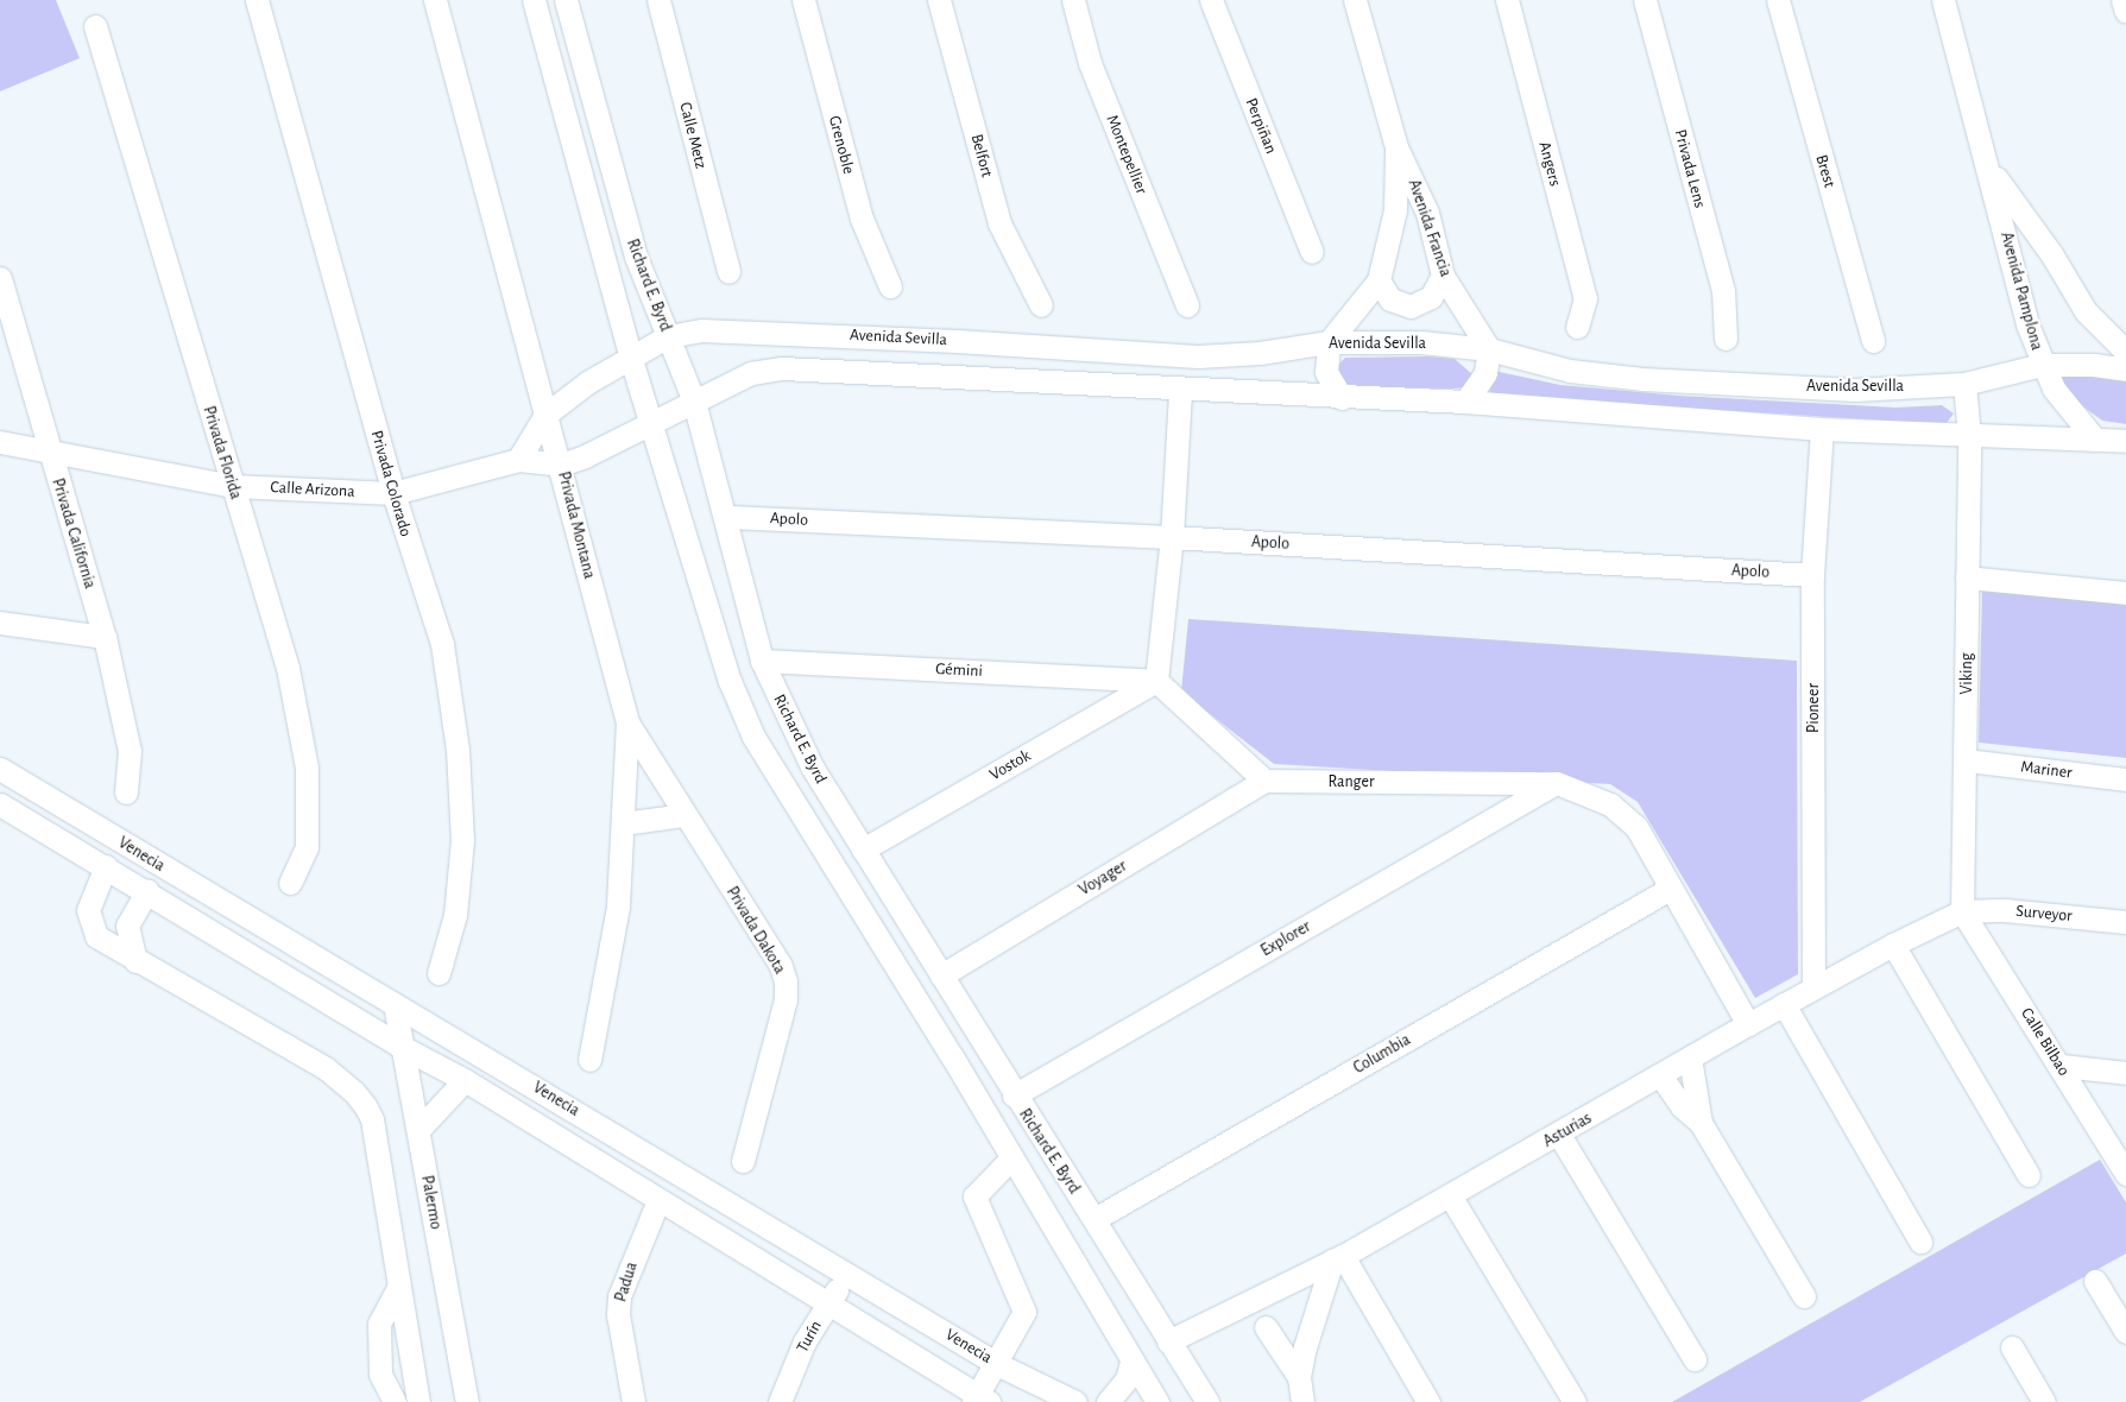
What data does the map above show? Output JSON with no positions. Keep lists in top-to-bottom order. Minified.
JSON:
{"streets":{"street":["Perpiñan","Calle Metz","Grenoble","Montepellier","Belfort","Angers","Privada Lens","Brest","Avenida Francia","Richard E. Byrd","Avenida Pamplona","Avenida Sevilla","Privada Florida","Privada Colorado","Calle Arizona","Apolo","Privada Montana","Privada California","Gémini","Viking","Pioneer","Vostok","Mariner","Ranger","Venecia","Voyager","Surveyor","Privada Dakota","Explorer","Calle Bilbao","Columbia","Asturias","Palermo","Padua","Turín"]},"crossings":[["Avenida Francia","Avenida Sevilla"],["Richard E. Byrd","Avenida Sevilla"],["Richard E. Byrd","Calle Arizona"],["Richard E. Byrd","Apolo"],["Richard E. Byrd","Gémini"],["Richard E. Byrd","Vostok"],["Richard E. Byrd","Voyager"],["Richard E. Byrd","Explorer"],["Richard E. Byrd","Columbia"],["Richard E. Byrd","Asturias"],["Avenida Pamplona","Avenida Sevilla"],["Avenida Sevilla","Viking"],["Privada Florida","Calle Arizona"],["Privada Colorado","Calle Arizona"],["Calle Arizona","Privada Montana"],["Calle Arizona","Privada California"],["Apolo","Pioneer"],["Privada Montana","Privada Dakota"],["Gémini","Vostok"],["Viking","Mariner"],["Viking","Surveyor"],["Viking","Calle Bilbao"],["Viking","Asturias"],["Pioneer","Asturias"],["Ranger","Voyager"],["Ranger","Explorer"],["Ranger","Columbia"],["Ranger","Asturias"],["Venecia","Palermo"],["Venecia","Padua"],["Venecia","Turín"],["Surveyor","Calle Bilbao"],["Surveyor","Asturias"],["Calle Bilbao","Asturias"]]}
